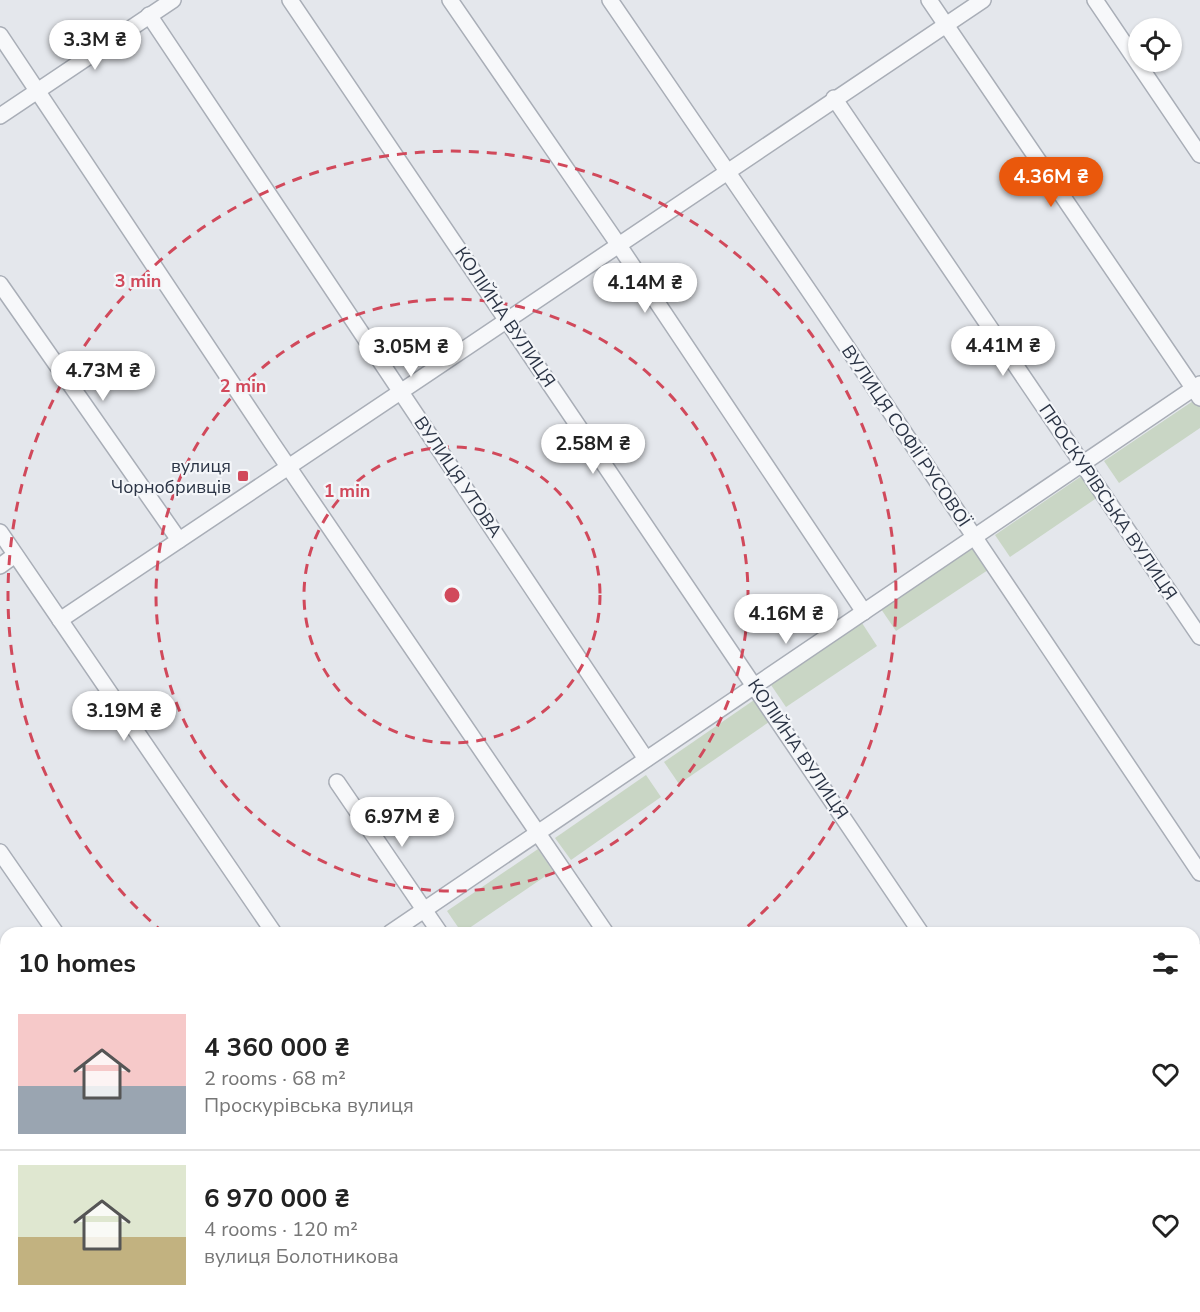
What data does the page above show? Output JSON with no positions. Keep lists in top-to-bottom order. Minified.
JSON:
{"streets":{"street":["КОЛІЙНА ВУЛИЦЯ","ВУЛИЦЯ СОФІЇ РУСОВОЇ","ВУЛИЦЯ УТОВА","ПРОСКУРІВСЬКА ВУЛИЦЯ"]},"places":{"transit":["вулиця Чорнобривців"]},"page":{"price":["3.3M ₴","4.36M ₴","4.14M ₴","4.41M ₴","3.05M ₴","4.73M ₴","2.58M ₴","4.16M ₴","3.19M ₴","6.97M ₴"],"heading":"10 homes","list":[{"name":"4 360 000 ₴","note":"2 rooms · 68 m² · Проскурівська вулиця"},{"name":"6 970 000 ₴","note":"4 rooms · 120 m² · вулиця Болотникова"}]},"rings":["3 min","2 min","1 min"]}
